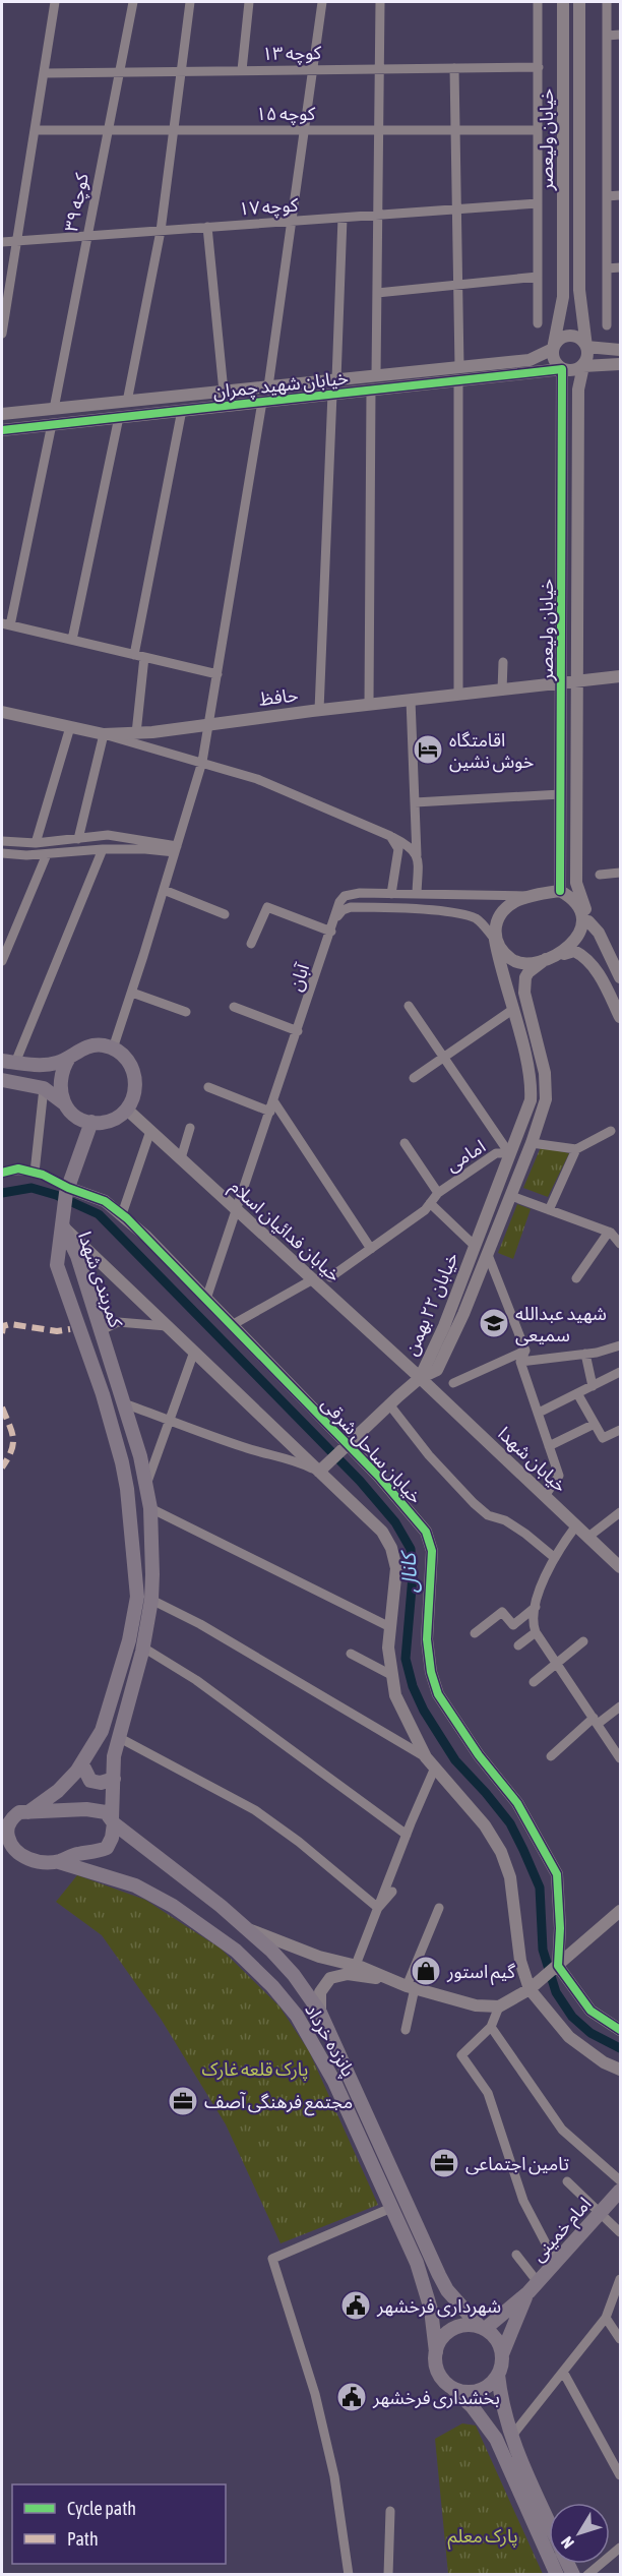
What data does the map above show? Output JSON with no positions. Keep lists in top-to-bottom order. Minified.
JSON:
{"streets":{"main road":["کمربندی شهدا","پانزده خرداد","امام خمینی"],"street":["کوچه ۱۳","کوچه ۱۵","خیابان ولیعصر","کوچه ۳۹","کوچه ۱۷","خیابان شهید چمران","حافظ","آبان","امامی","خیابان فدائیان اسلام","خیابان ۲۲ بهمن","خیابان ساحل شرقی","خیابان شهدا"]},"crossings":[["کوچه ۱۳","کوچه ۳۹"],["کوچه ۱۵","کوچه ۳۹"],["خیابان ولیعصر","خیابان شهید چمران"],["خیابان ولیعصر","حافظ"],["خیابان ولیعصر","خیابان ۲۲ بهمن"],["کوچه ۳۹","کوچه ۱۷"],["کوچه ۳۹","خیابان شهید چمران"],["آبان","خیابان فدائیان اسلام"],["آبان","خیابان ساحل شرقی"],["امامی","خیابان ۲۲ بهمن"],["خیابان فدائیان اسلام","خیابان ۲۲ بهمن"],["خیابان فدائیان اسلام","خیابان شهدا"],["کمربندی شهدا","پانزده خرداد"],["خیابان ۲۲ بهمن","خیابان شهدا"],["پانزده خرداد","امام خمینی"]],"water":["کانال"],"parks":["پارک قلعه غارک","پارک معلم"],"places":{"hotel":["اقامتگاه خوش نشین"],"school or university":["شهید عبدالله سمیعی"],"shop":["گیم استور"],"office":["مجتمع فرهنگی آصف","تامین اجتماعی"],"public building":["شهرداری فرخشهر","بخشداری فرخشهر"]},"legend":["Cycle path","Path"],"north":"bottom left"}
